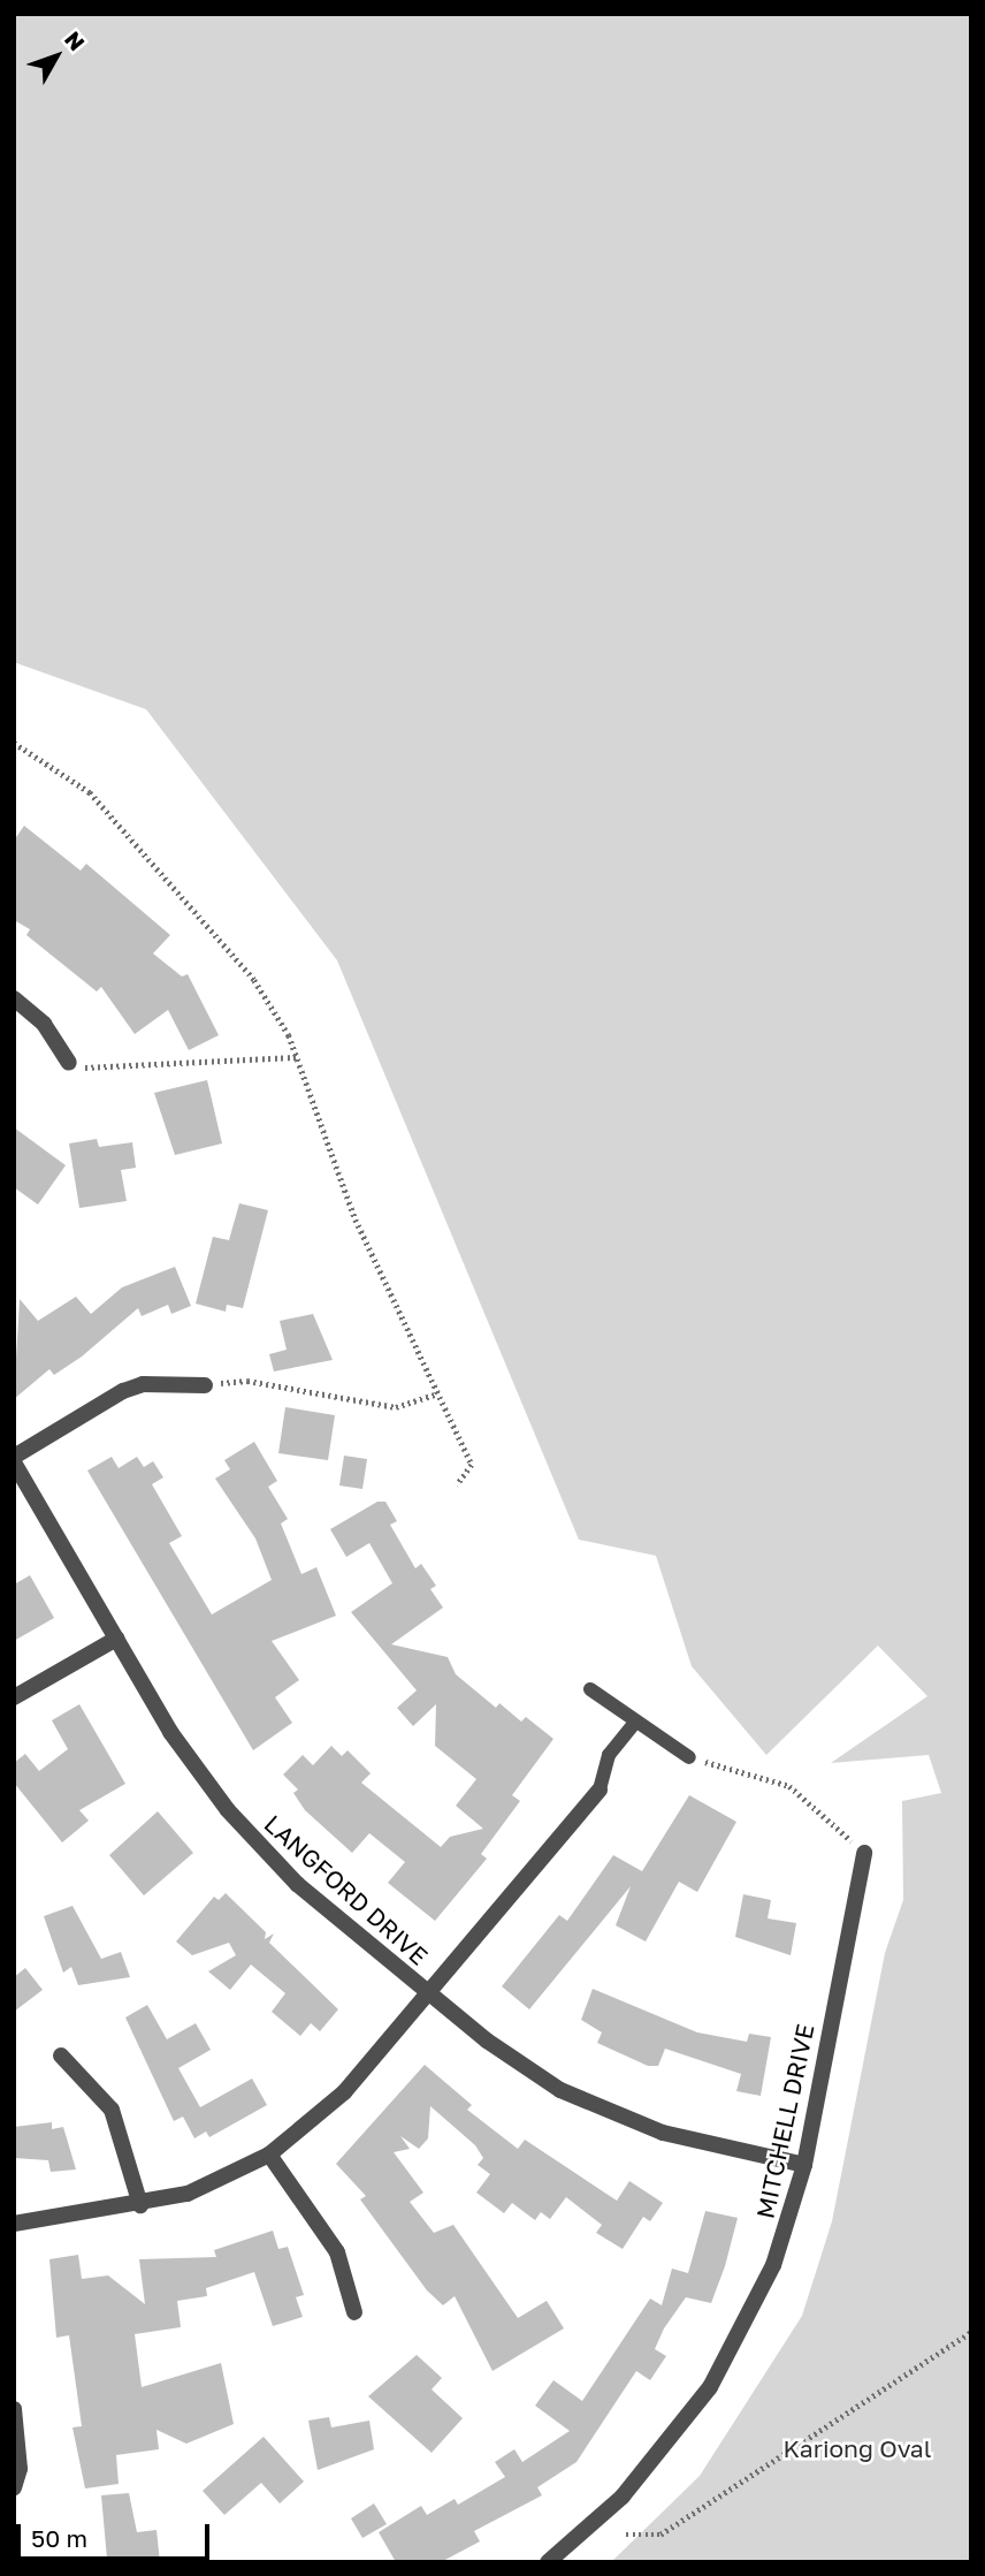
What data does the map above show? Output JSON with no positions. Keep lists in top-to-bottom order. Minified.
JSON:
{"streets":{"street":["LANGFORD DRIVE","MITCHELL DRIVE"]},"crossings":[["LANGFORD DRIVE","MITCHELL DRIVE"]],"parks":["Kariong Oval"],"scale_bar":"50 m","north":"top right"}
